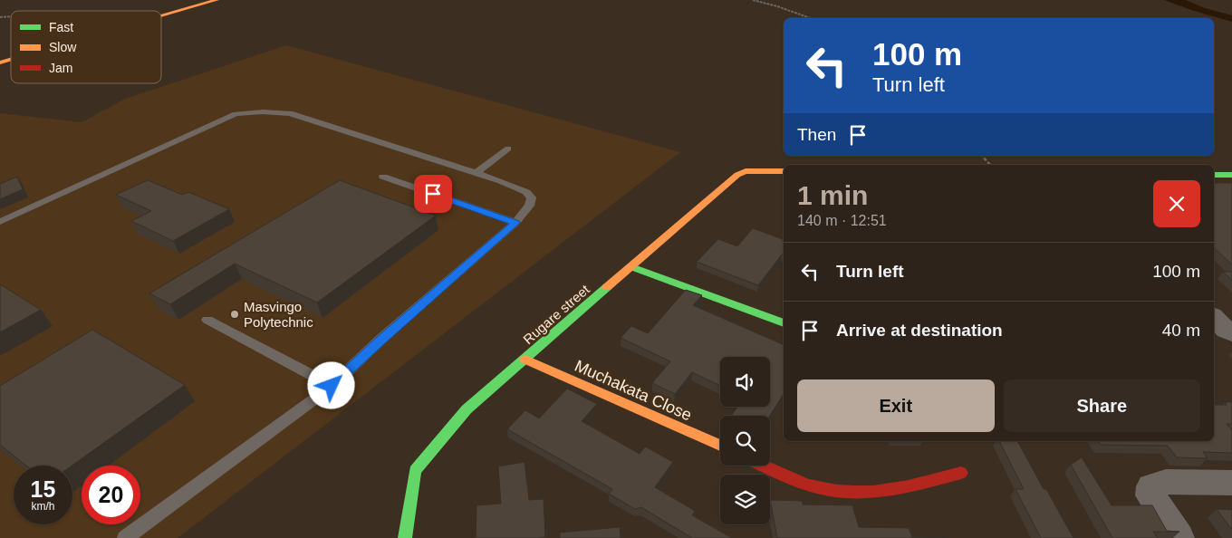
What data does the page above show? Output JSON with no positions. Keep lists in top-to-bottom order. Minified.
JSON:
{"streets":{"main road":["Rugare street","Muchakata Close"]},"crossings":[["Rugare street","Muchakata Close"]],"places":["Masvingo Polytechnic"],"legend":["Fast","Slow","Jam"],"page":{"turn":["100 m","Turn left"],"then":"Then","heading":["1 min","140 m · 12:51"],"list":[{"name":"Turn left","value":"100 m"},{"name":"Arrive at destination","value":"40 m"}],"buttons":["Exit","Share"],"speed":"15 km/h","limit":"20"}}
